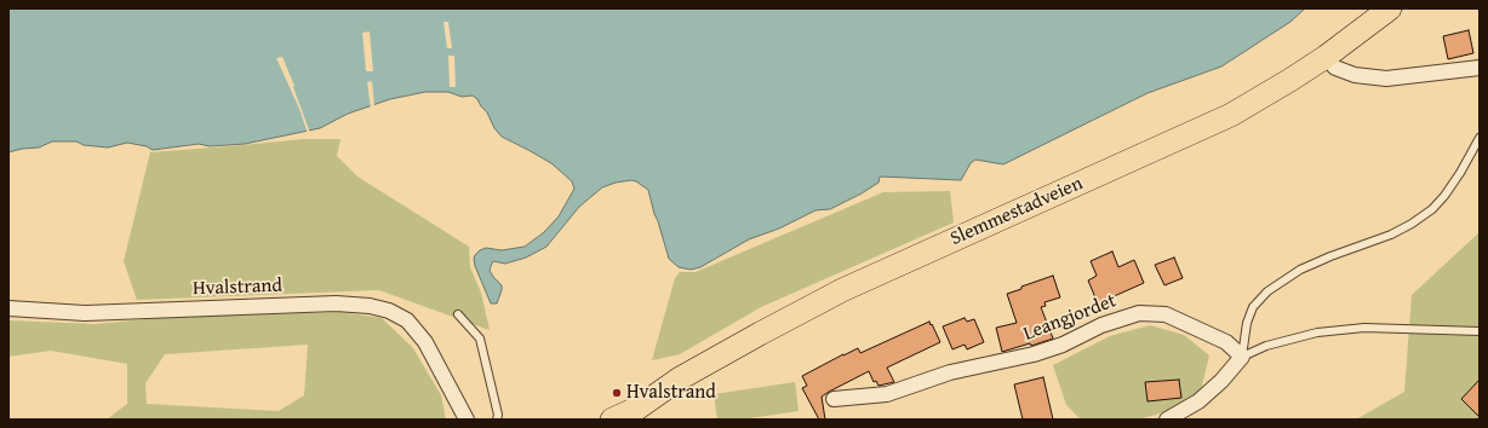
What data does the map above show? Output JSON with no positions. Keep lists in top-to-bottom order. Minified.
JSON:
{"streets":{"main road":["Slemmestadveien"],"street":["Hvalstrand","Leangjordet"]},"places":["Hvalstrand"]}
